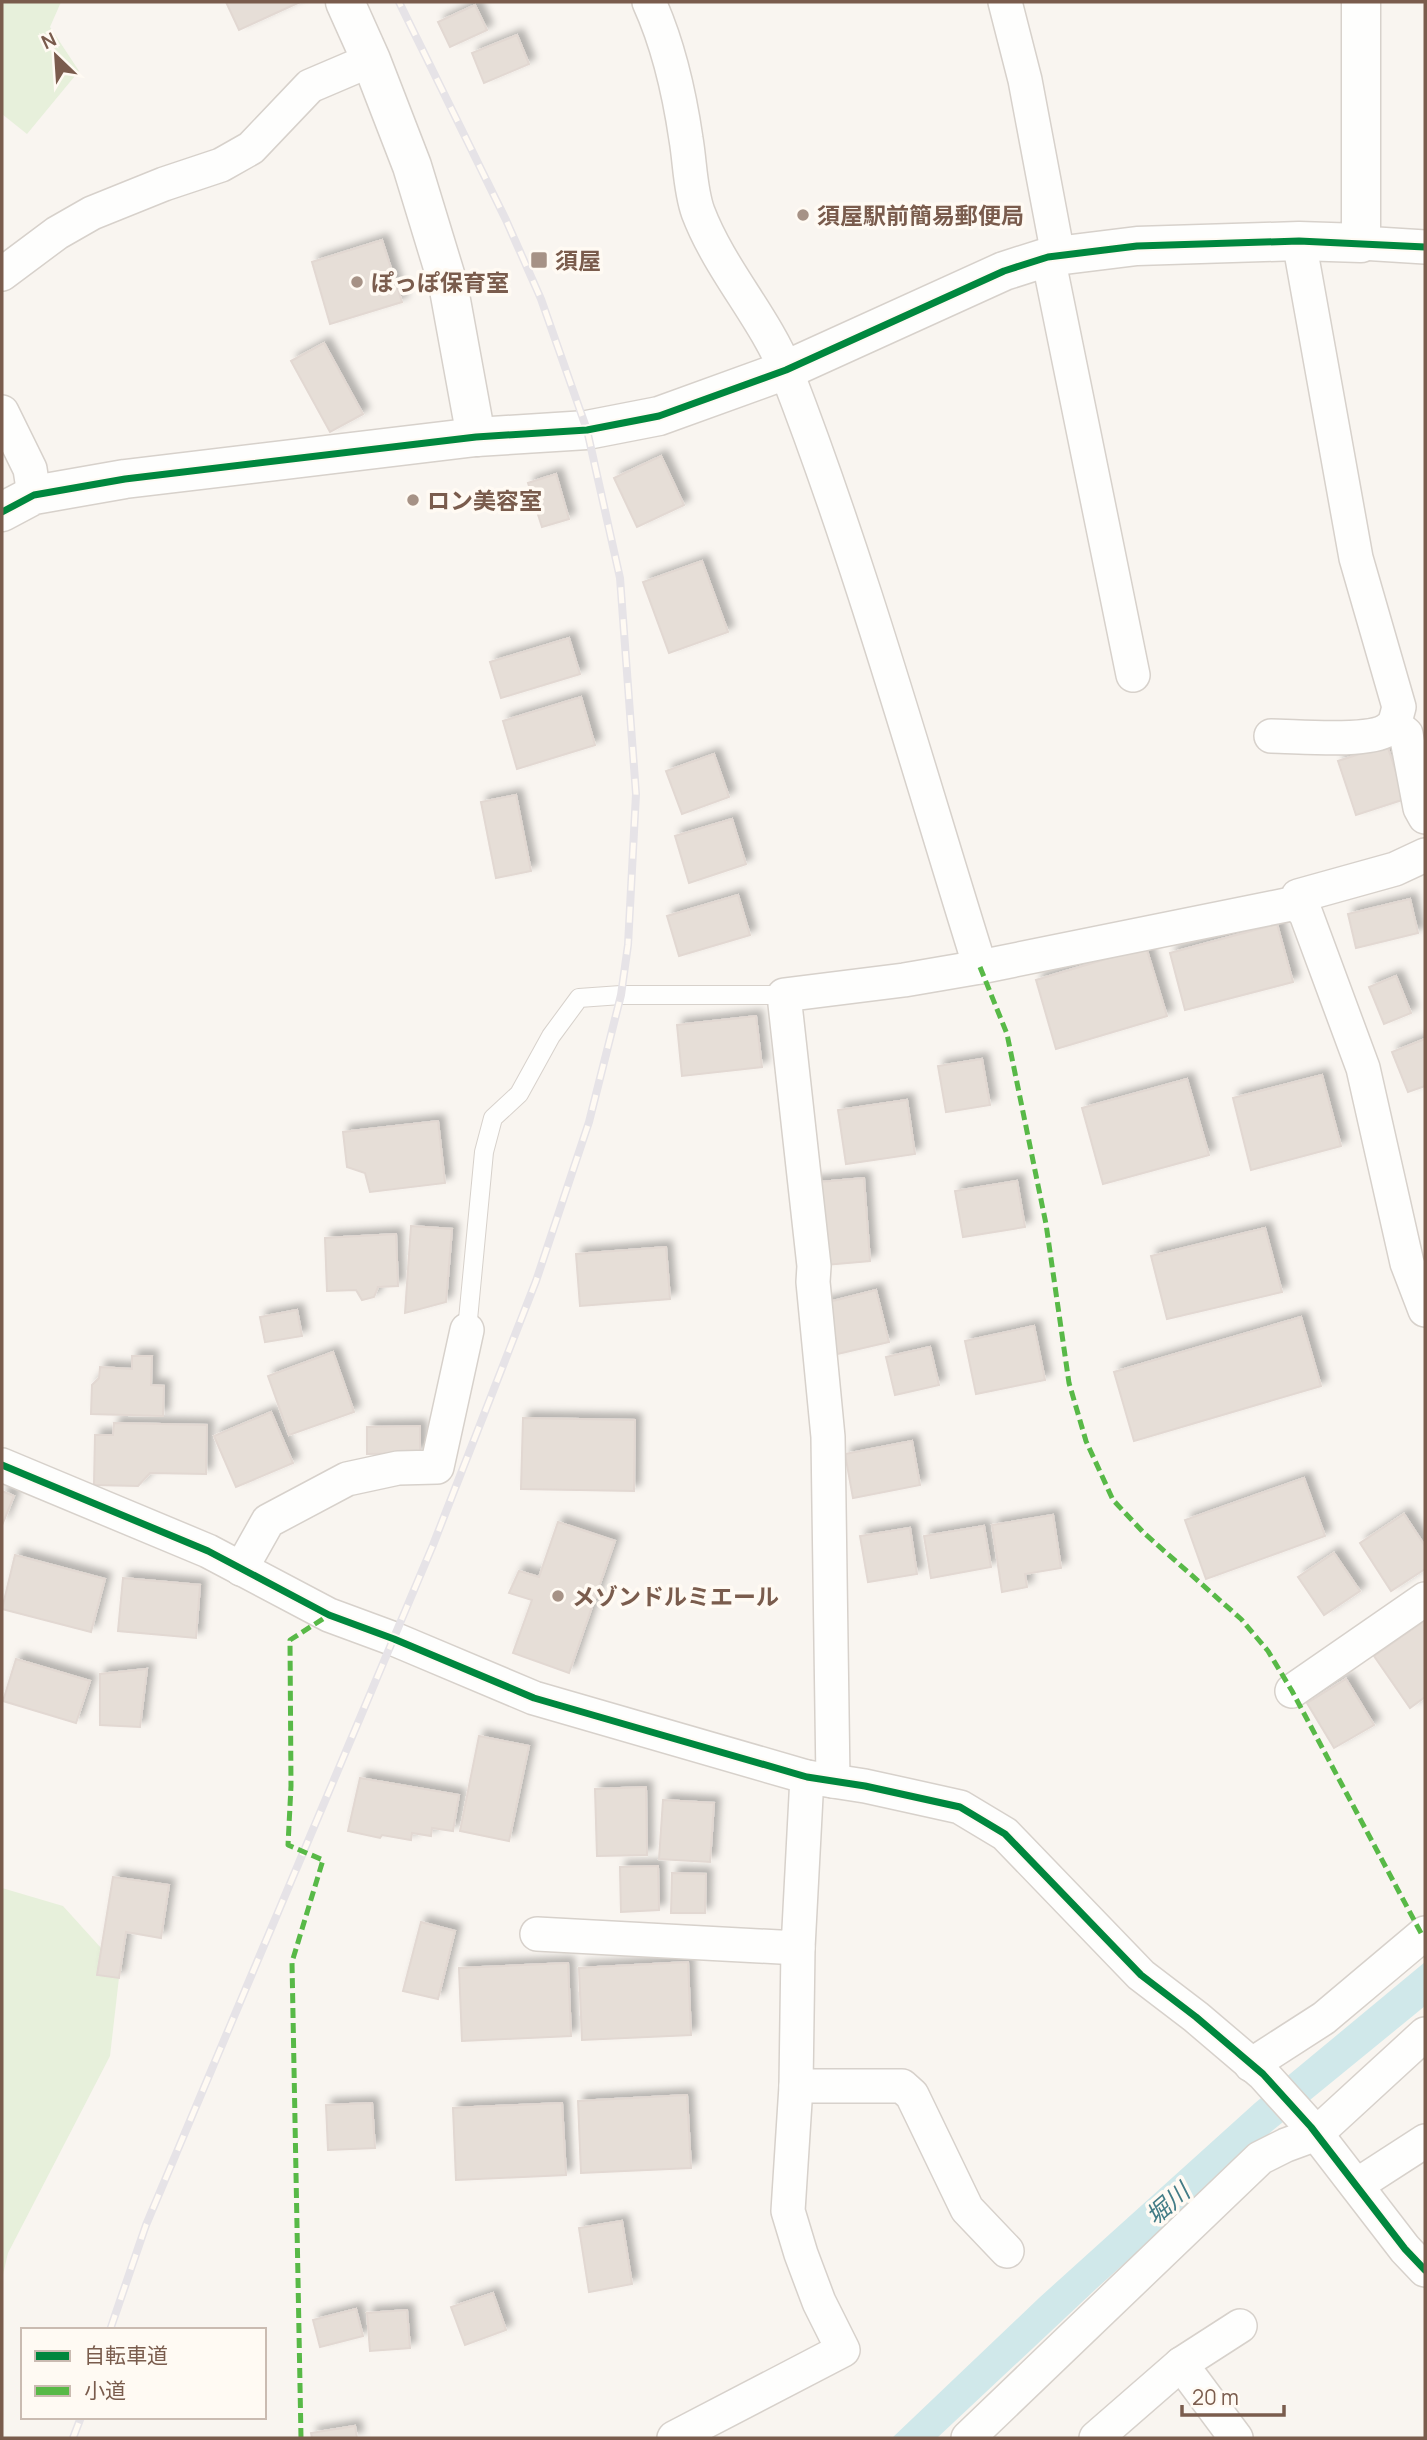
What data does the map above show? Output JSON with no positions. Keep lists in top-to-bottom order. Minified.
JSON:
{"water":["堀川"],"places":{"other":["須屋駅前簡易郵便局","ぽっぽ保育室","ロン美容室","メゾンドルミエール"],"transit":["須屋"]},"legend":["自転車道","小道"],"scale_bar":"20 m","north":"top left"}
